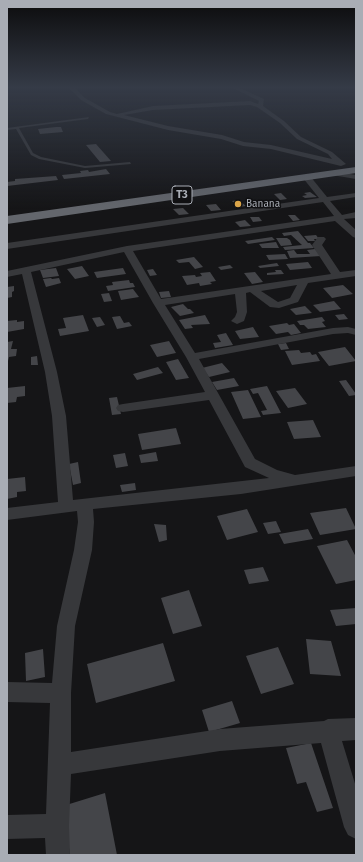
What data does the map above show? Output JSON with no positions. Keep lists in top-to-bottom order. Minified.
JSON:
{"streets":{"highway":["T3"]},"places":["Banana"]}
